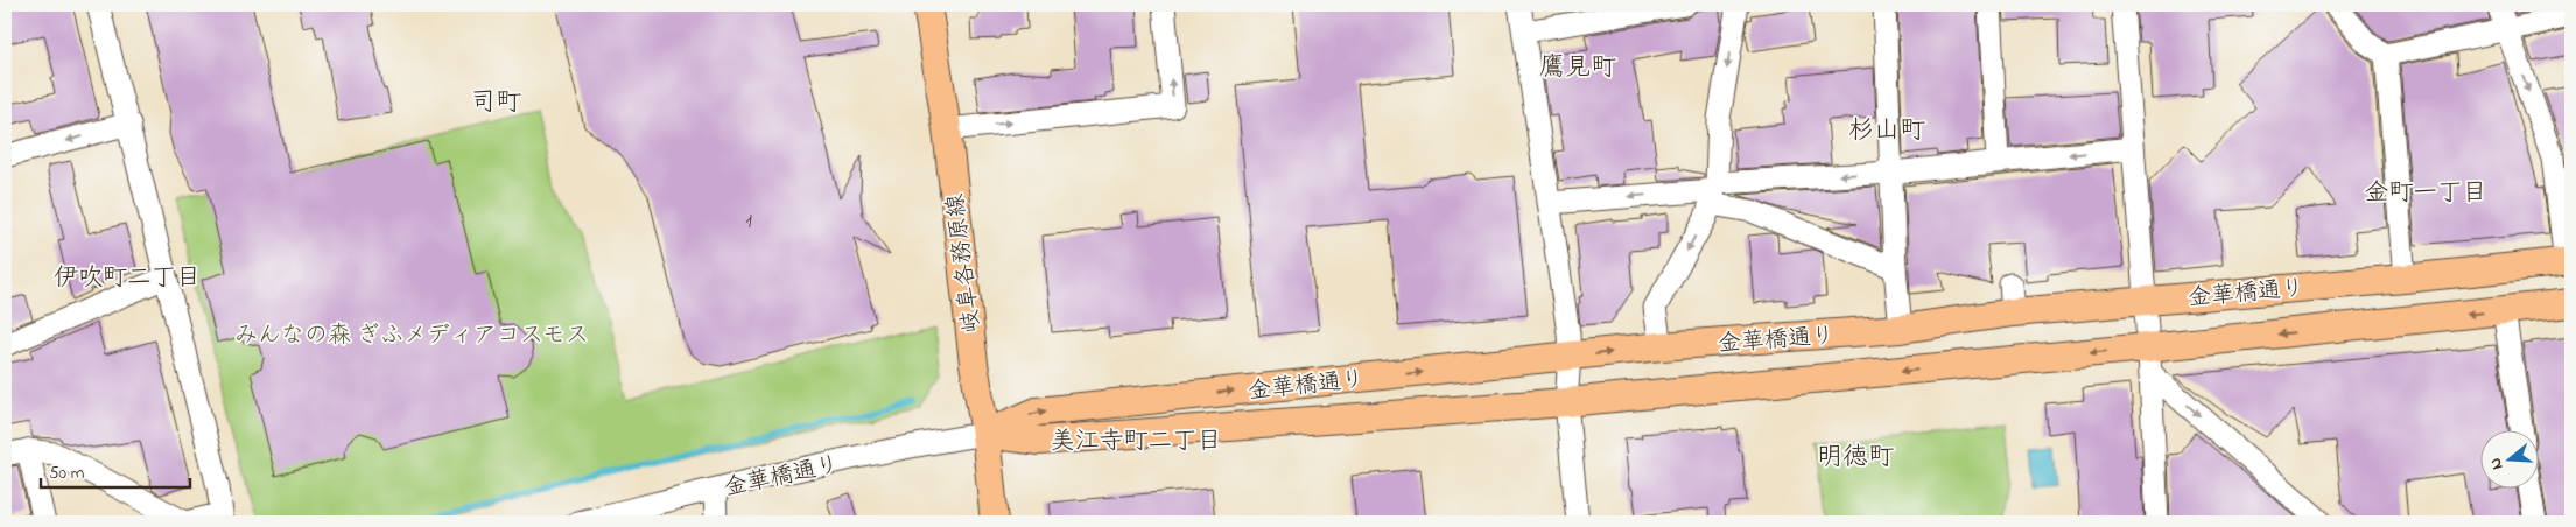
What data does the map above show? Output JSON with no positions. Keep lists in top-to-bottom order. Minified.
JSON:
{"streets":{"main road":["岐阜各務原線","金華橋通り"]},"crossings":[["岐阜各務原線","金華橋通り"]],"districts":["鷹見町","司町","杉山町","金町一丁目","伊吹町二丁目","美江寺町二丁目","明徳町"],"parks":["みんなの森 ぎふメディアコスモス"],"house_numbers":["1"],"scale_bar":"50 m","north":"left"}
